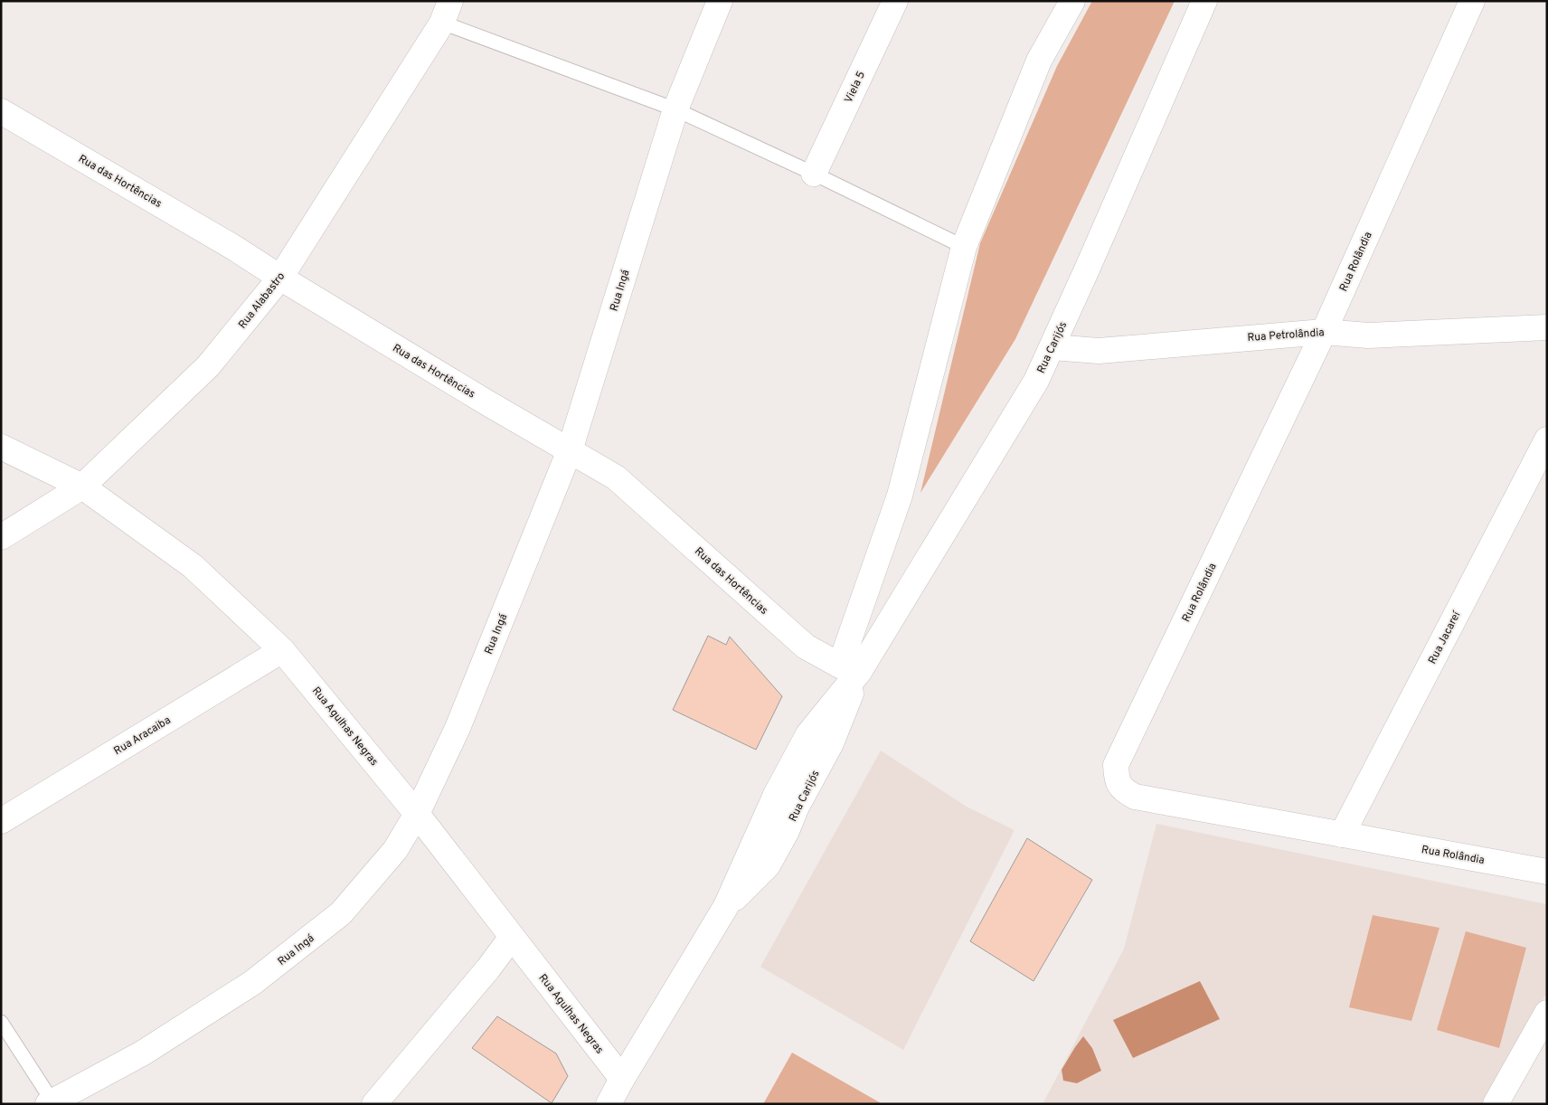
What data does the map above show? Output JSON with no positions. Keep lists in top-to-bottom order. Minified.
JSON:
{"streets":{"street":["Viela 5","Rua das Hortências","Rua Rolândia","Rua Ingá","Rua Alabastro","Rua Petrolândia","Rua Carijós","Rua Jacareí","Rua Agulhas Negras","Rua Aracaiba"]},"crossings":[["Rua das Hortências","Rua Ingá"],["Rua das Hortências","Rua Alabastro"],["Rua das Hortências","Rua Carijós"],["Rua Rolândia","Rua Petrolândia"],["Rua Rolândia","Rua Jacareí"],["Rua Ingá","Rua Agulhas Negras"],["Rua Alabastro","Rua Agulhas Negras"],["Rua Petrolândia","Rua Carijós"],["Rua Carijós","Rua Agulhas Negras"],["Rua Agulhas Negras","Rua Aracaiba"]]}
